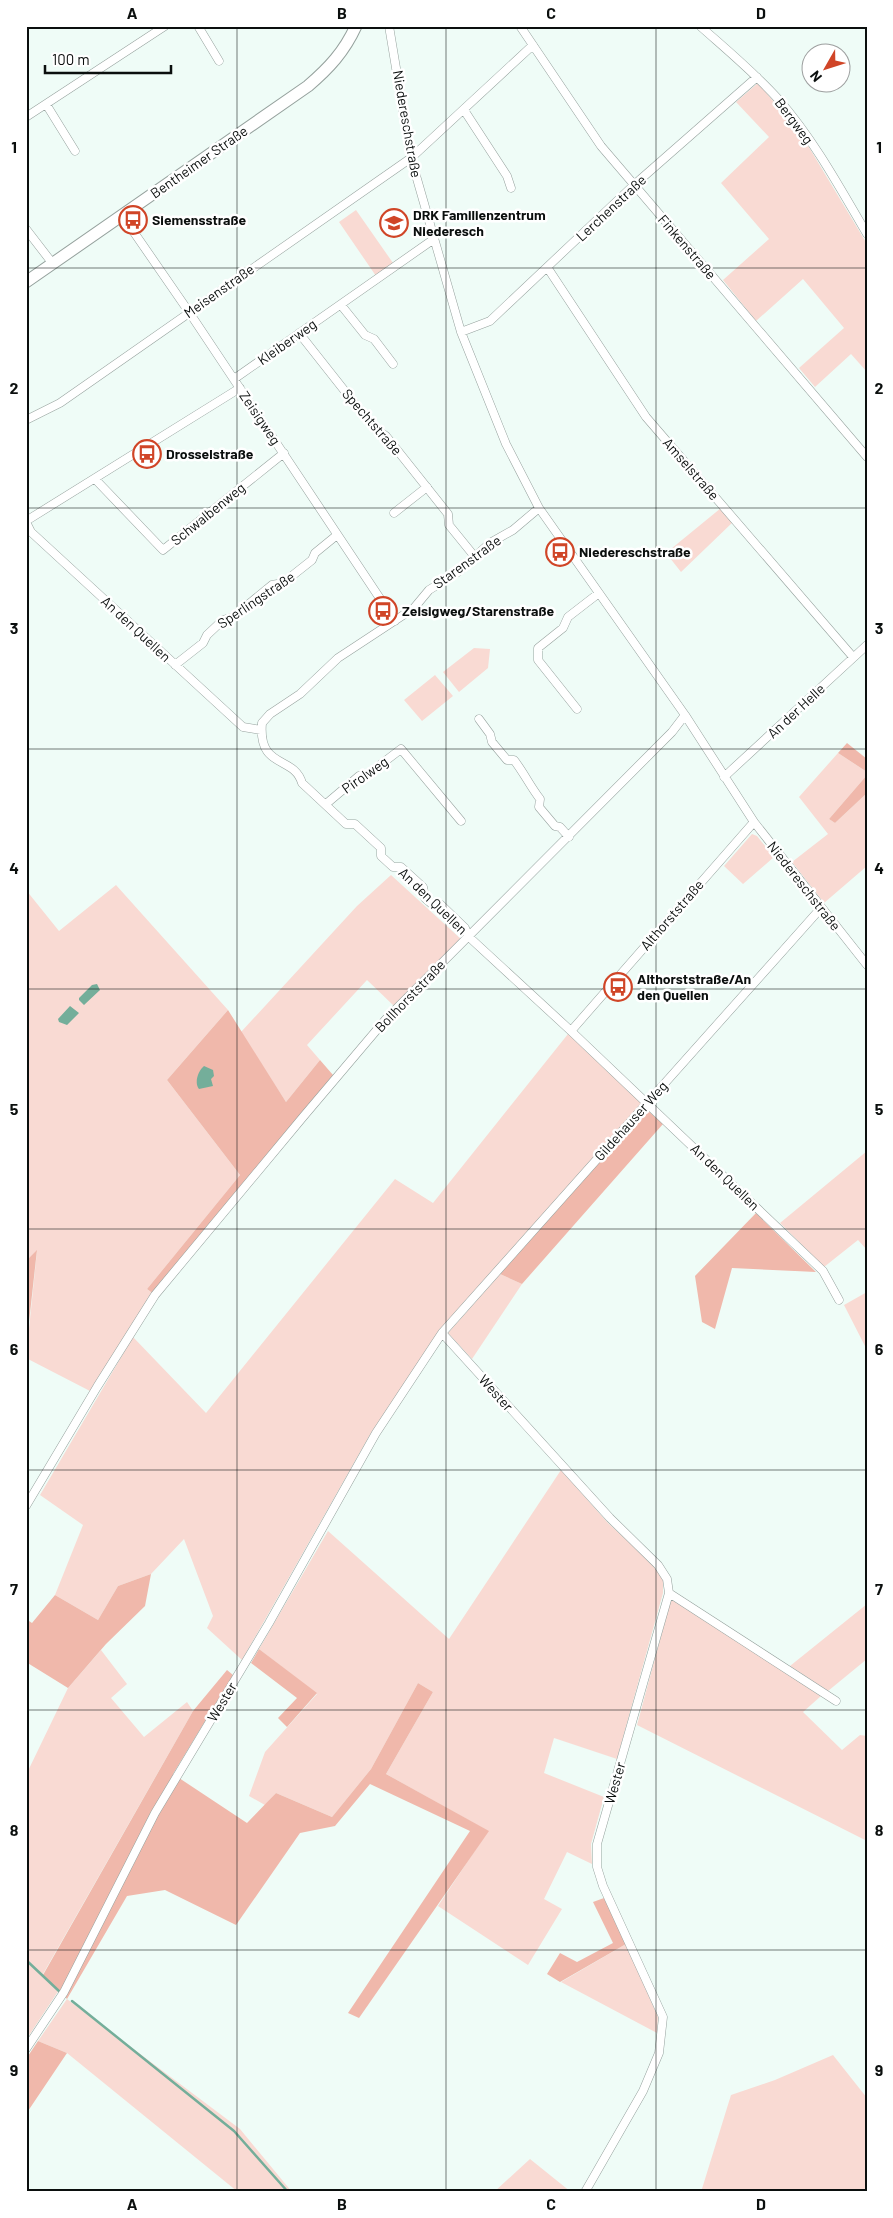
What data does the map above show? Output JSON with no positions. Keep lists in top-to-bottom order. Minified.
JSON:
{"streets":{"main road":["Bentheimer Straße"],"street":["Bergweg","Niedereschstraße","Lerchenstraße","Finkenstraße","Meisenstraße","Kleiberweg","Zeisigweg","Spechtstraße","Amselstraße","Schwalbenweg","Starenstraße","Sperlingstraße","An den Quellen","An der Helle","Pirolweg","Althorststraße","Bollhorststraße","Gildehauser Weg","Wester"]},"crossings":[["Bergweg","Lerchenstraße"],["Niedereschstraße","Lerchenstraße"],["Niedereschstraße","Meisenstraße"],["Niedereschstraße","Kleiberweg"],["Niedereschstraße","Starenstraße"],["Niedereschstraße","An der Helle"],["Niedereschstraße","Althorststraße"],["Niedereschstraße","Bollhorststraße"],["Niedereschstraße","Gildehauser Weg"],["Bentheimer Straße","Zeisigweg"],["Lerchenstraße","Finkenstraße"],["Lerchenstraße","Amselstraße"],["Finkenstraße","Meisenstraße"],["Meisenstraße","Zeisigweg"],["Kleiberweg","Zeisigweg"],["Kleiberweg","Spechtstraße"],["Zeisigweg","Schwalbenweg"],["Zeisigweg","Starenstraße"],["Zeisigweg","Sperlingstraße"],["Spechtstraße","Starenstraße"],["Amselstraße","An der Helle"],["Starenstraße","An den Quellen"],["Sperlingstraße","An den Quellen"],["An den Quellen","Pirolweg"],["An den Quellen","Althorststraße"],["An den Quellen","Bollhorststraße"],["An den Quellen","Gildehauser Weg"],["Gildehauser Weg","Wester"]],"places":{"bus stop":["Siemensstraße","Drosselstraße","Niedereschstraße","Zeisigweg/Starenstraße","Althorststraße/An den Quellen"],"school or university":["DRK Familienzentrum Niederesch"]},"scale_bar":"100 m","north":"bottom left","grid":{"columns":["A","B","C","D"],"rows":["1","2","3","4","5","6","7","8","9"]}}
